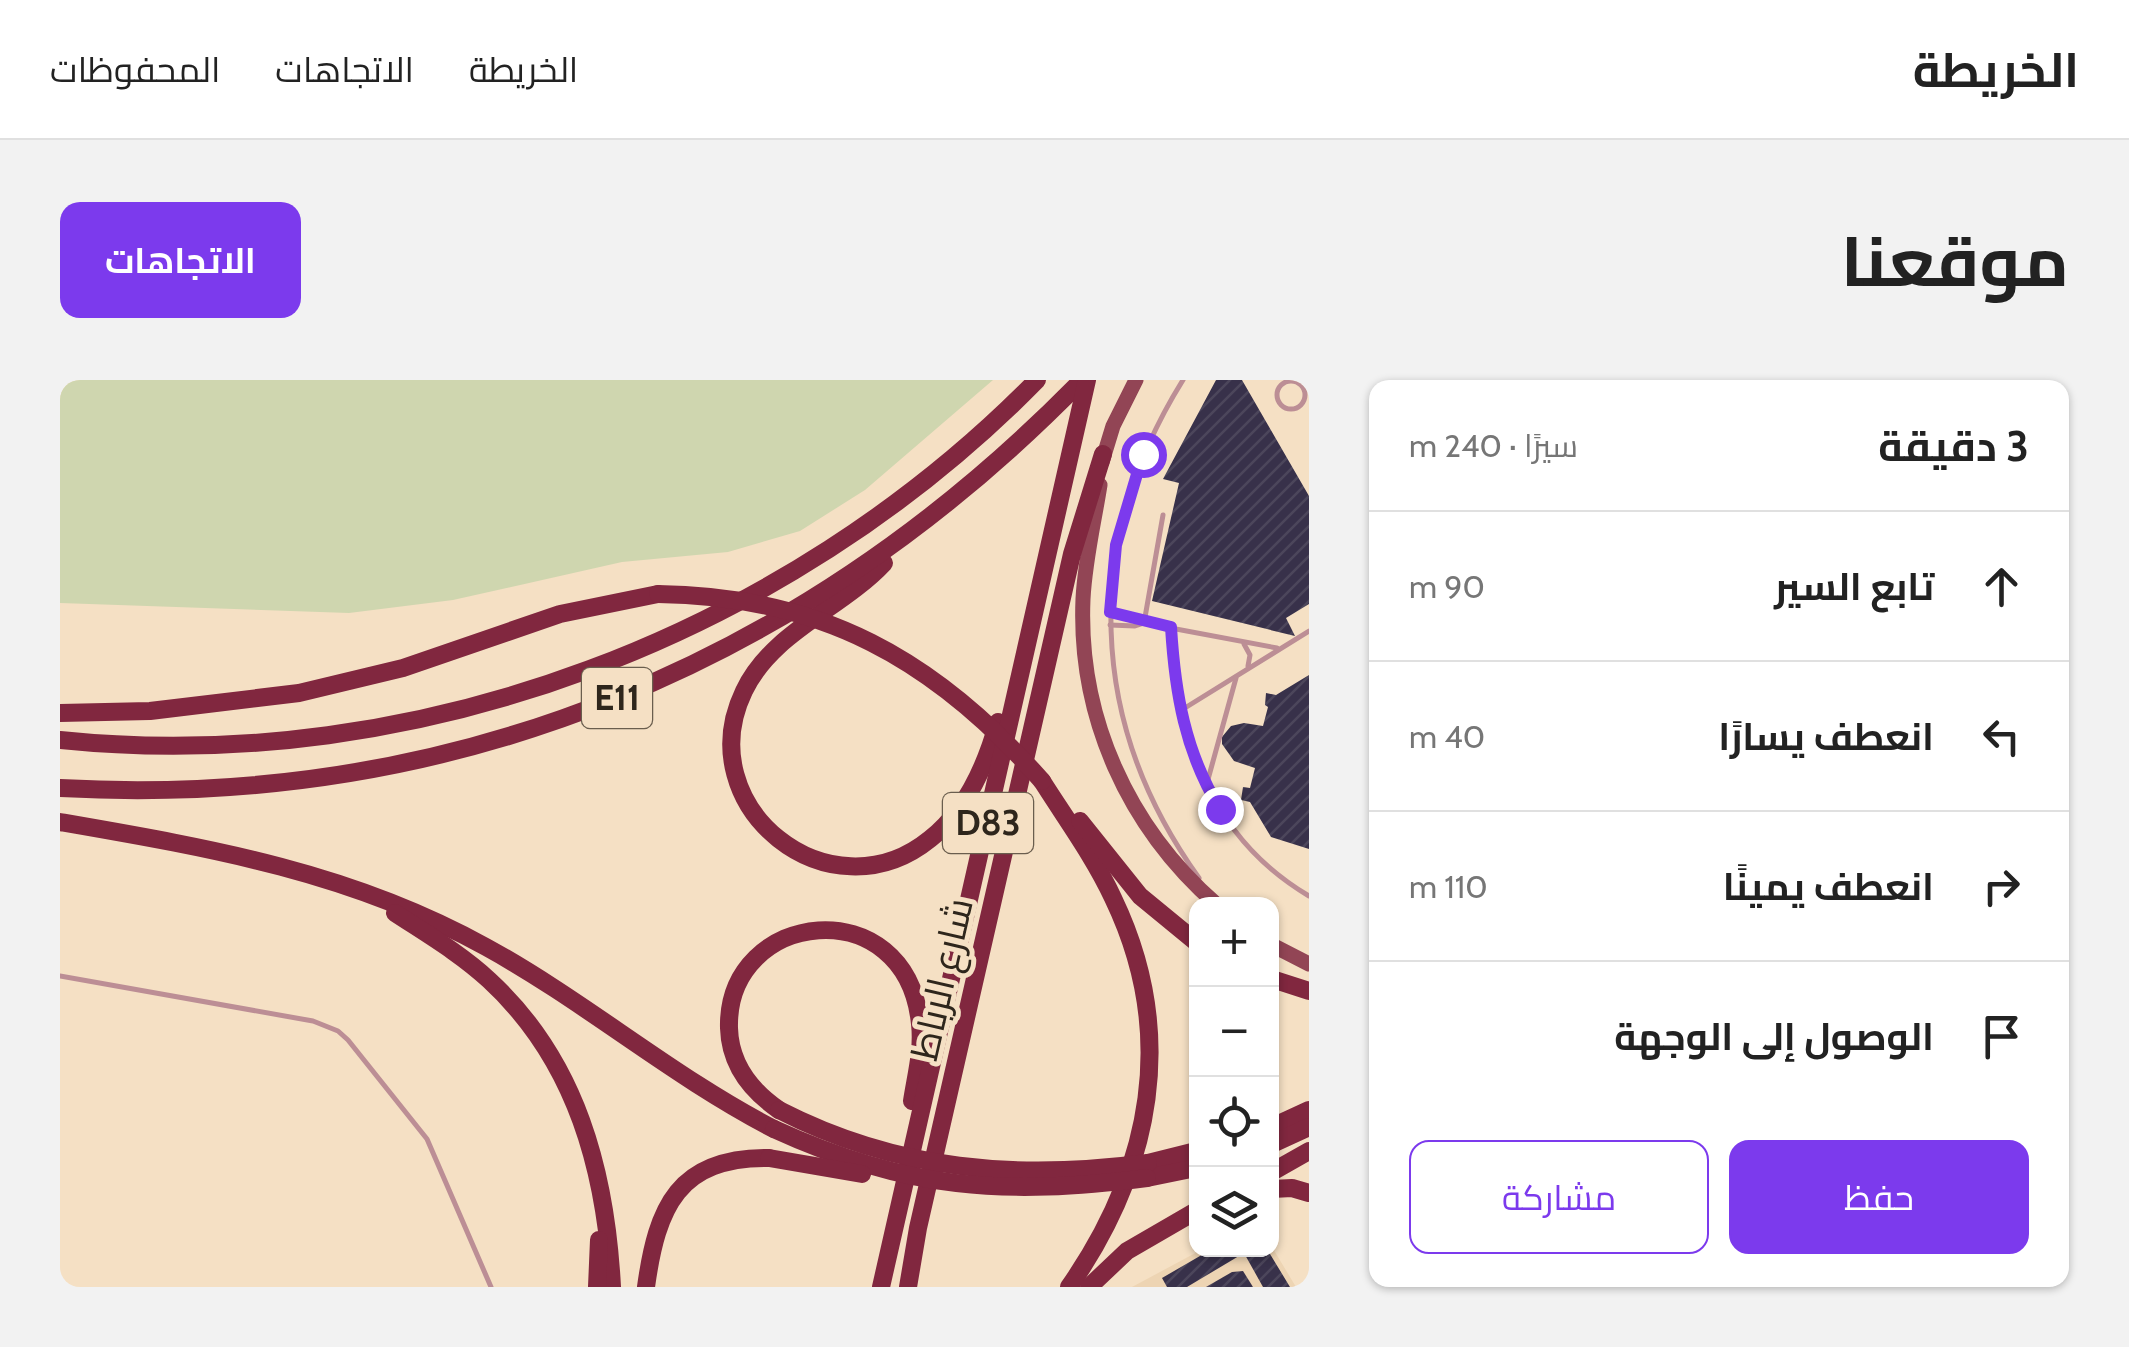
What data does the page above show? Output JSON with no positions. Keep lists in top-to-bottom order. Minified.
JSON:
{"streets":{"highway":["E11","D83","شارع الرباط"]},"crossings":[["E11","شارع الرباط"]],"page":{"header":"الخريطة","nav":["الخريطة","الاتجاهات","المحفوظات"],"title":"موقعنا","buttons":["الاتجاهات",["حفظ","مشاركة"]],"heading":["3 دقيقة","سيرًا · 240 m"],"list":[["تابع السير","90 m"],["انعطف يسارًا","40 m"],["انعطف يمينًا","110 m"],"الوصول إلى الوجهة"],"map_buttons":["+","−"]}}
